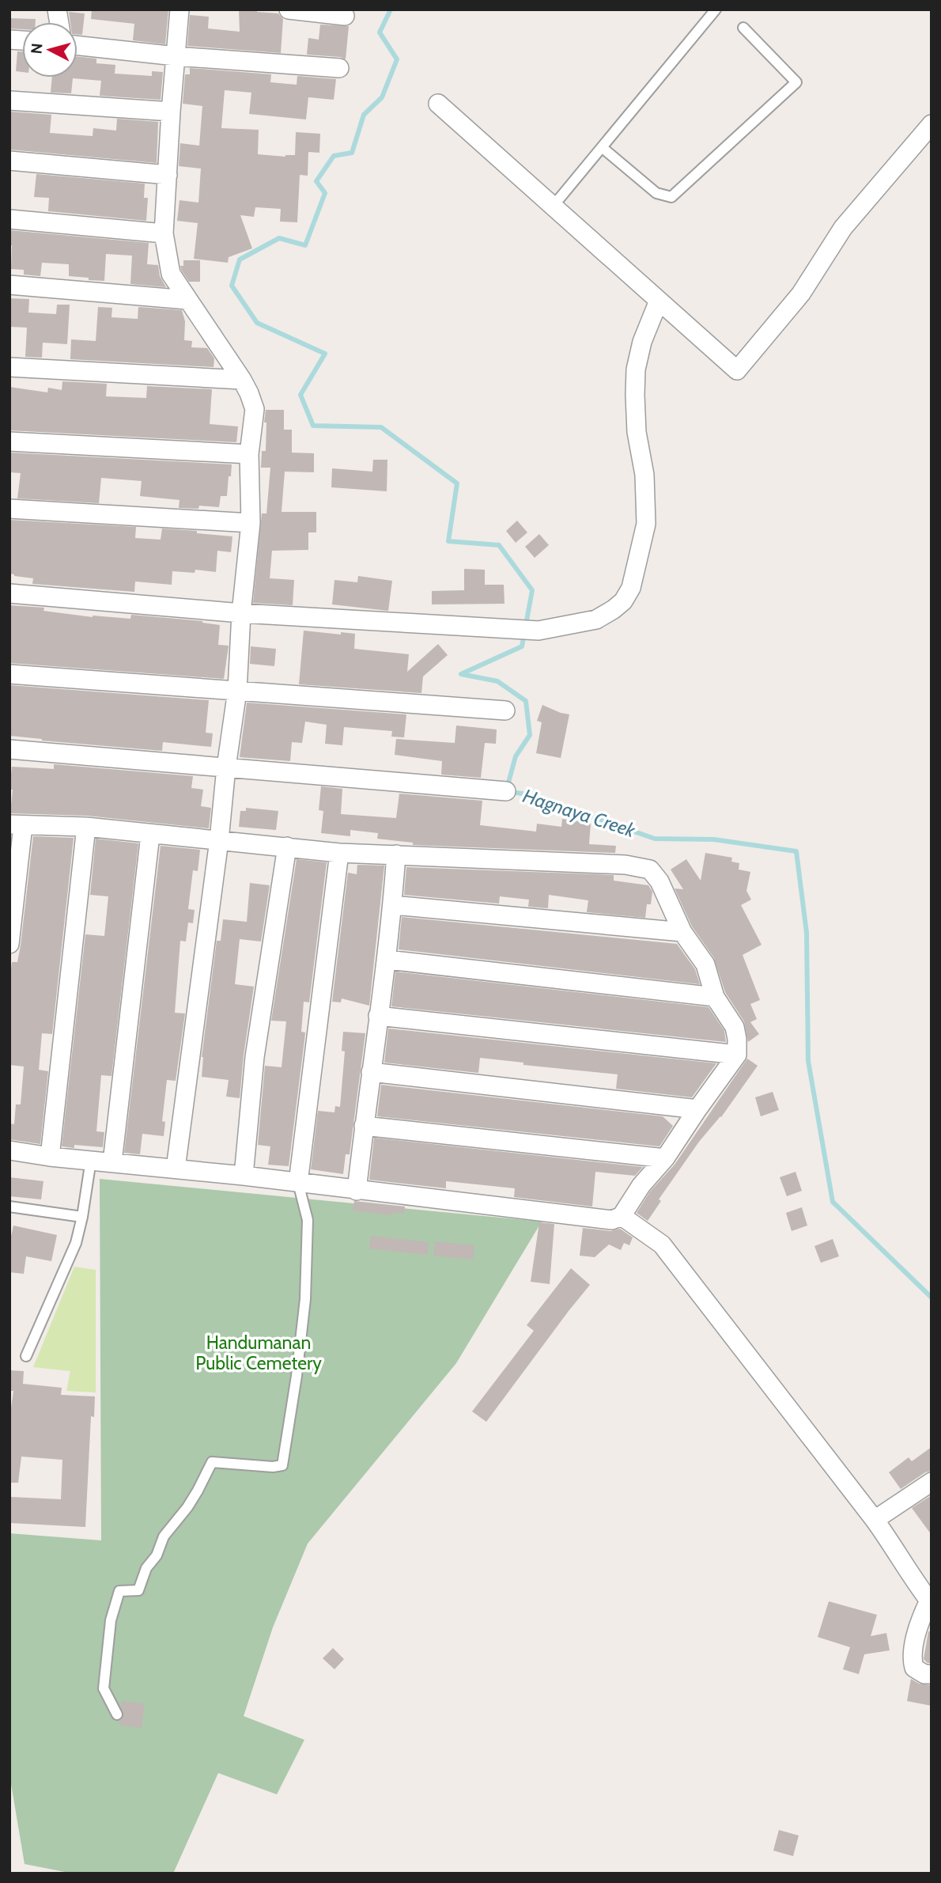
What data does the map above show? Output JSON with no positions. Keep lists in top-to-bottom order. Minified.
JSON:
{"water":["Hagnaya Creek"],"parks":["Handumanan Public Cemetery"],"north":"left"}
